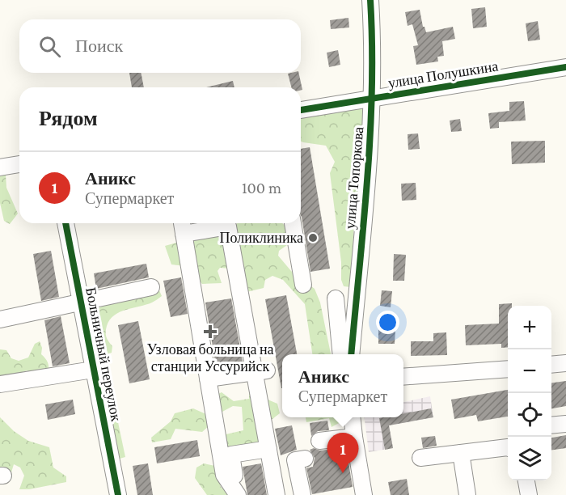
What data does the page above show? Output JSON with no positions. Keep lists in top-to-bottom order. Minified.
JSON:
{"streets":{"street":["улица Полушкина","улица Топоркова","Больничный переулок"]},"crossings":[["улица Полушкина","улица Топоркова"]],"places":{"other":["Поликлиника"],"health":["Узловая больница на станции Уссурийск"]},"page":{"search":"Поиск","heading":"Рядом","list":[{"mark":"1","name":"Аникс","note":"Супермаркет","value":"100 m"}],"map_buttons":["+","−"],"popup":["Аникс","Супермаркет"],"pins":"1"}}
